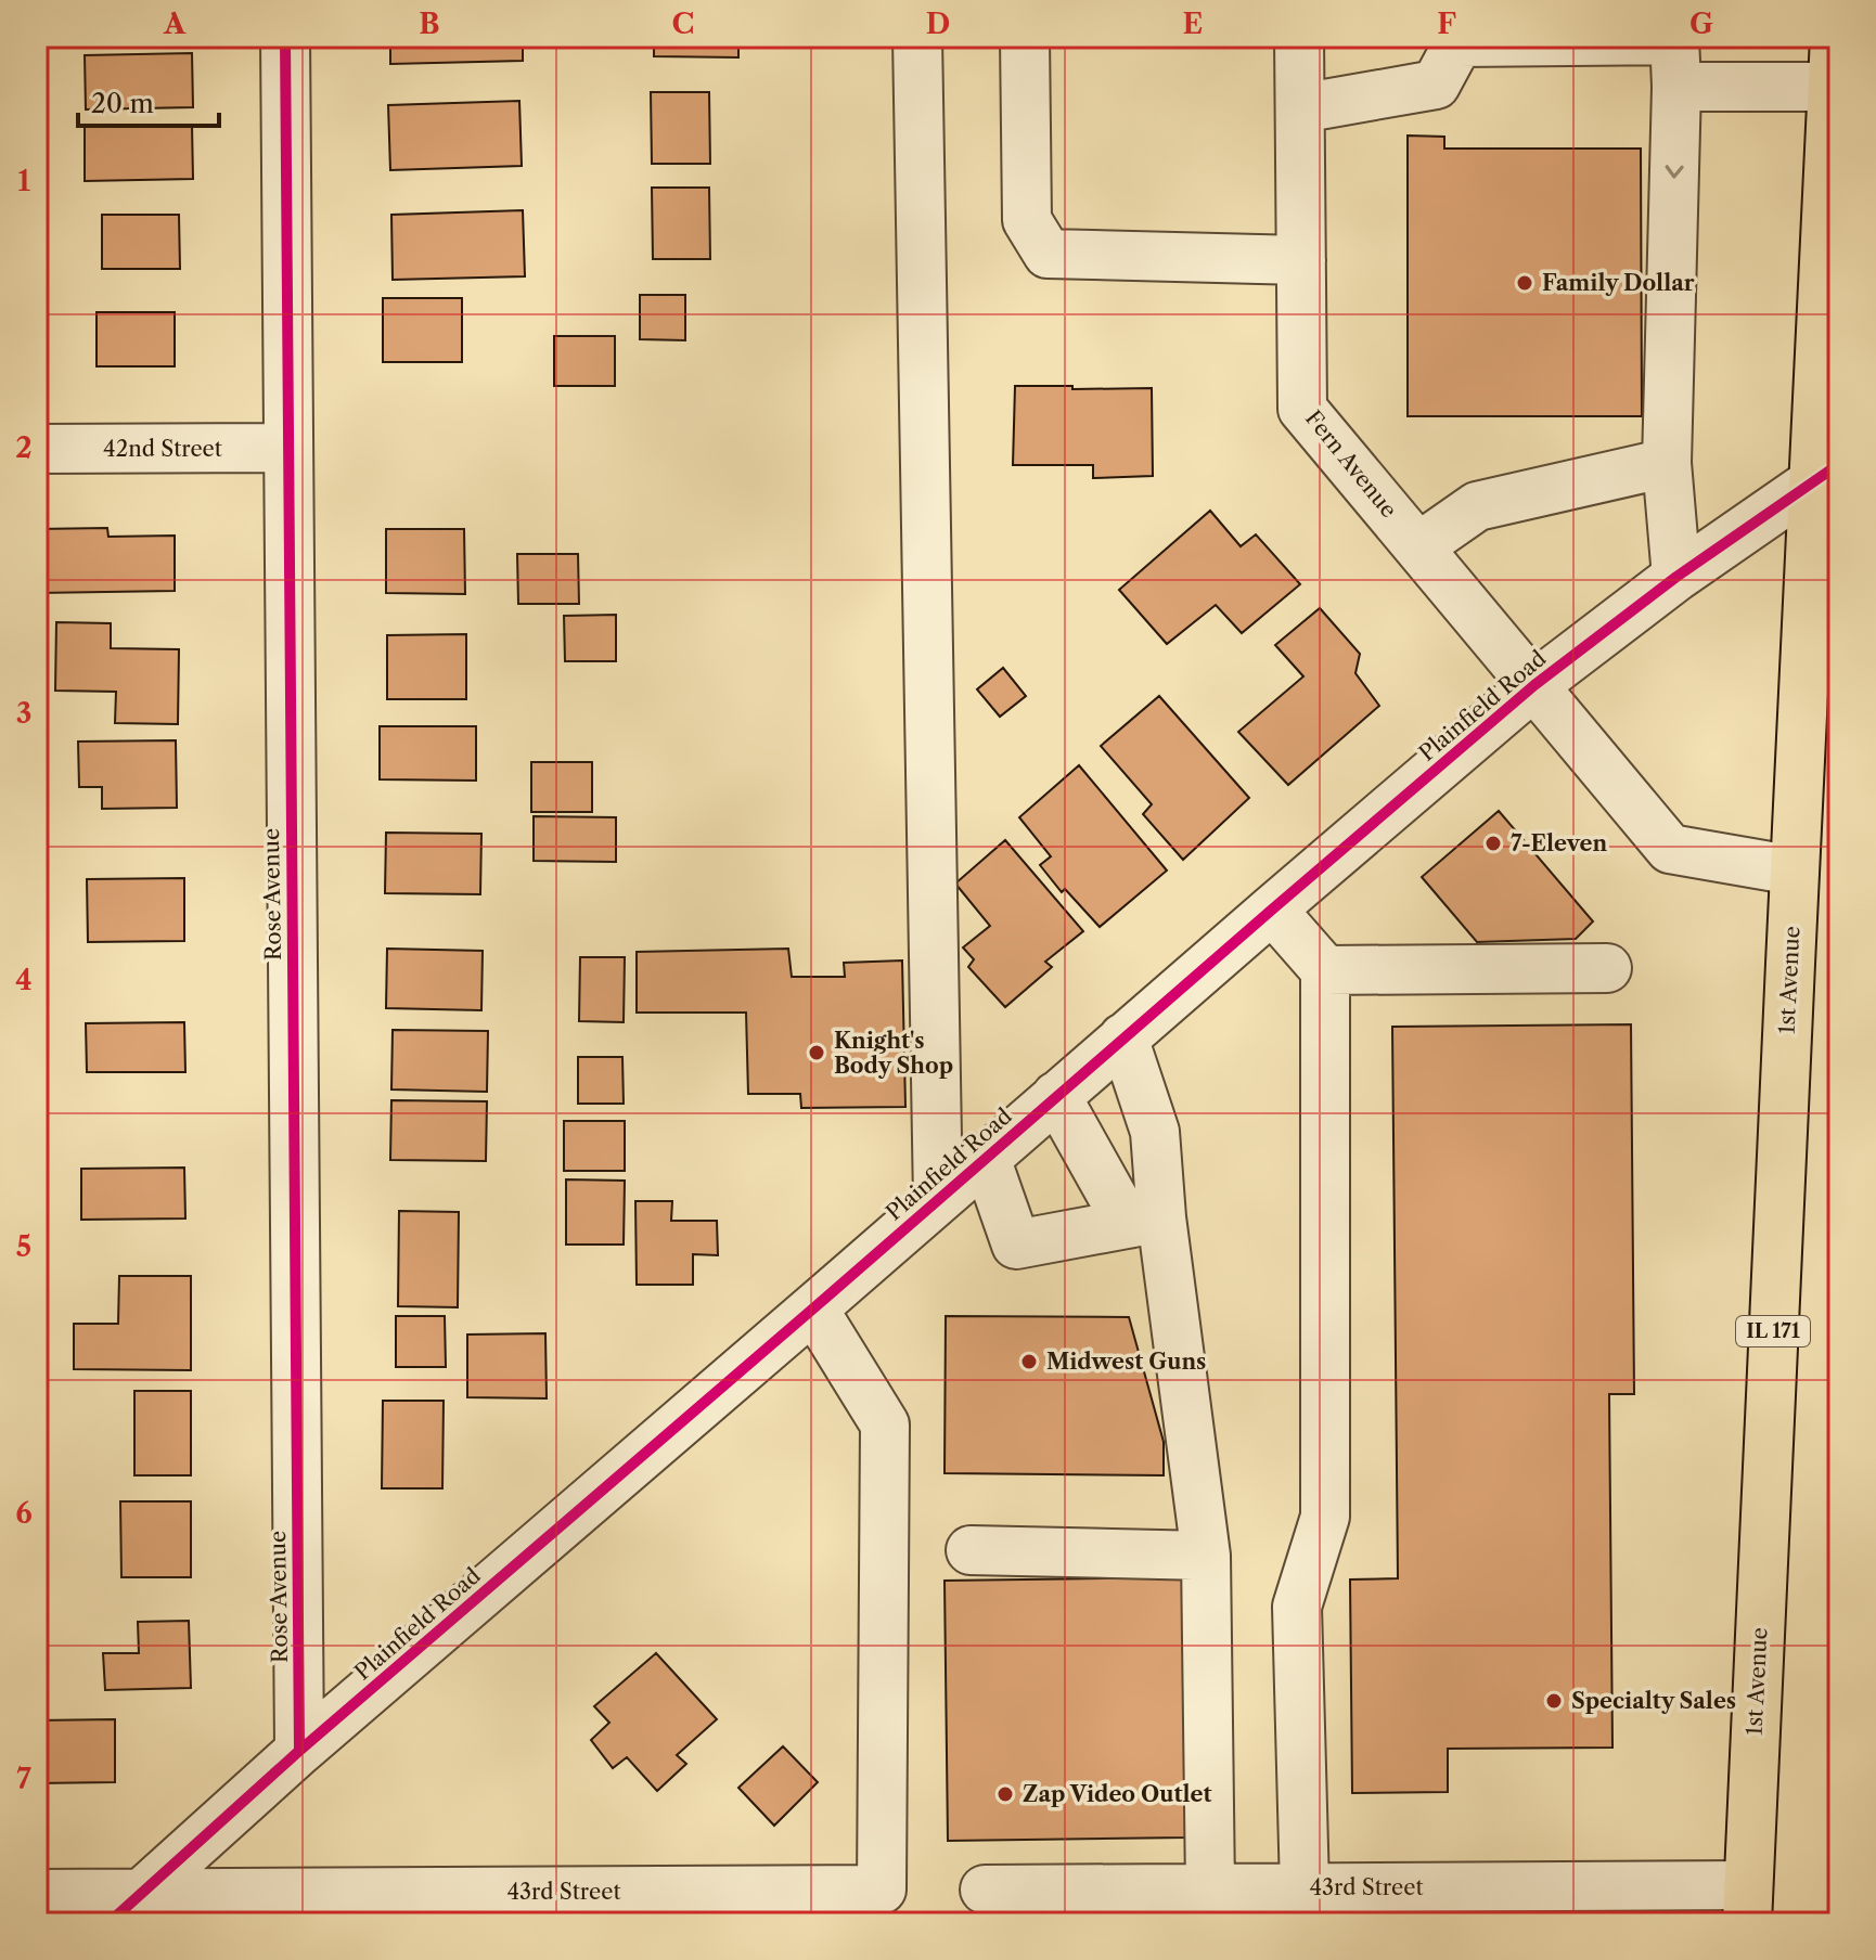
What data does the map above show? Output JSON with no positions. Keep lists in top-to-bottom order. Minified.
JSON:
{"streets":{"main road":["1st Avenue","IL 171"],"street":["42nd Street","Fern Avenue","Plainfield Road","Rose Avenue","43rd Street"]},"crossings":[["42nd Street","Rose Avenue"],["Fern Avenue","Plainfield Road"],["Fern Avenue","1st Avenue"],["Plainfield Road","Rose Avenue"],["Plainfield Road","1st Avenue"],["Plainfield Road","43rd Street"],["1st Avenue","43rd Street"]],"places":["Family Dollar","7-Eleven","Knight's Body Shop","Midwest Guns","Specialty Sales","Zap Video Outlet"],"scale_bar":"20 m","grid":{"columns":["A","B","C","D","E","F","G"],"rows":["1","2","3","4","5","6","7"]}}
